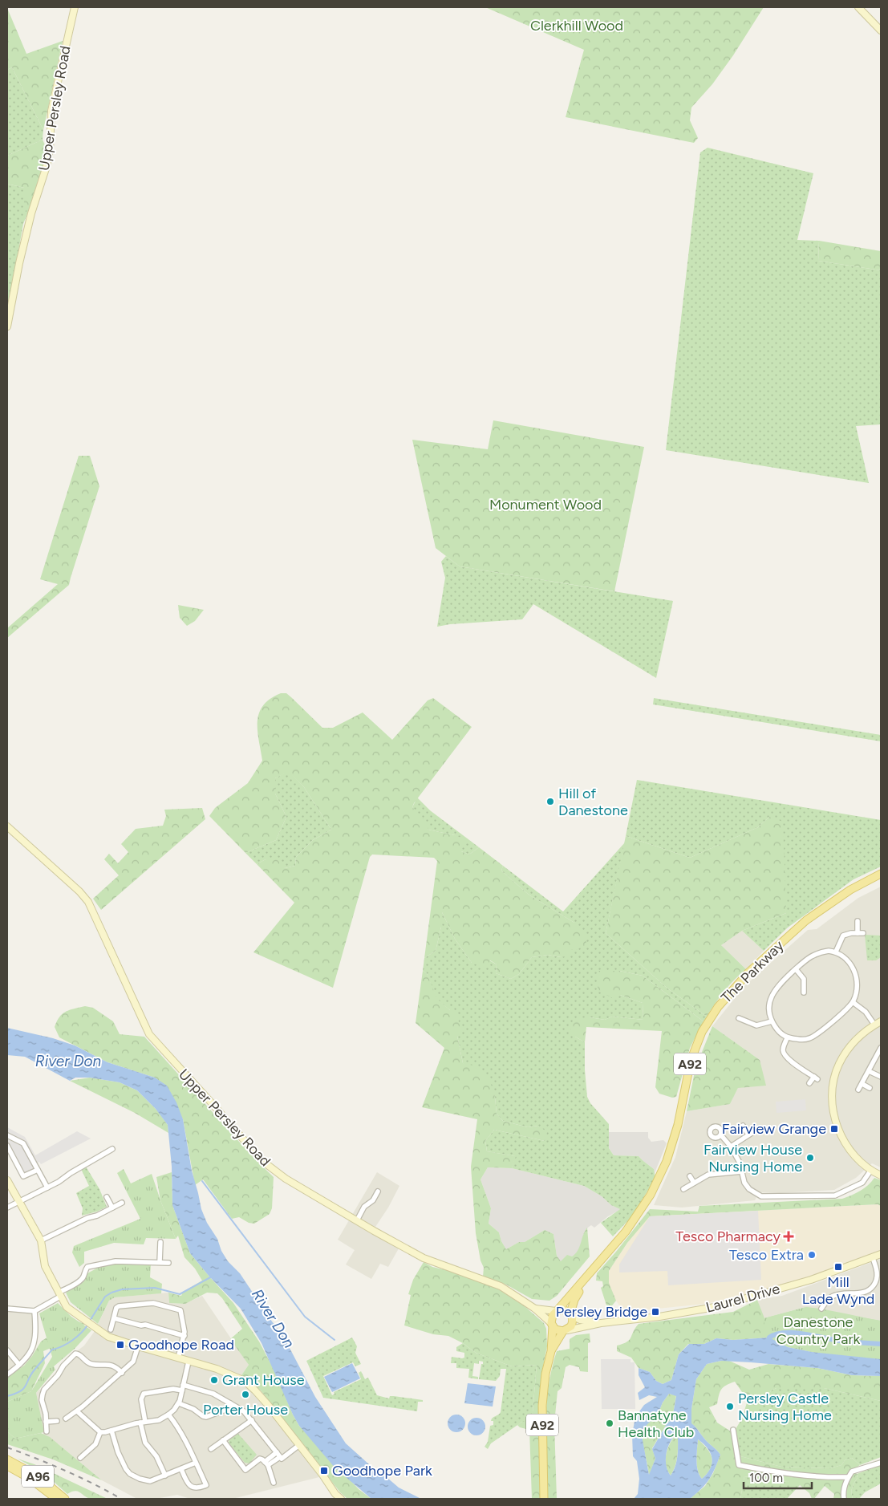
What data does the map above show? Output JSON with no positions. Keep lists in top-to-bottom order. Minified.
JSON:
{"streets":{"main road":["The Parkway","A92","A96"],"street":["Upper Persley Road","Laurel Drive"]},"crossings":[["Upper Persley Road","A92"],["Upper Persley Road","Laurel Drive"],["The Parkway","A92"],["A92","Laurel Drive"]],"water":["River Don"],"parks":["Clerkhill Wood","Monument Wood","Danestone Country Park"],"places":{"other":["Hill of Danestone","Fairview House Nursing Home","Tesco Extra","Grant House","Porter House","Persley Castle Nursing Home","Bannatyne Health Club"],"transit":["Fairview Grange","Mill Lade Wynd","Persley Bridge","Goodhope Road","Goodhope Park"],"health":["Tesco Pharmacy"]},"scale_bar":"100 m"}
